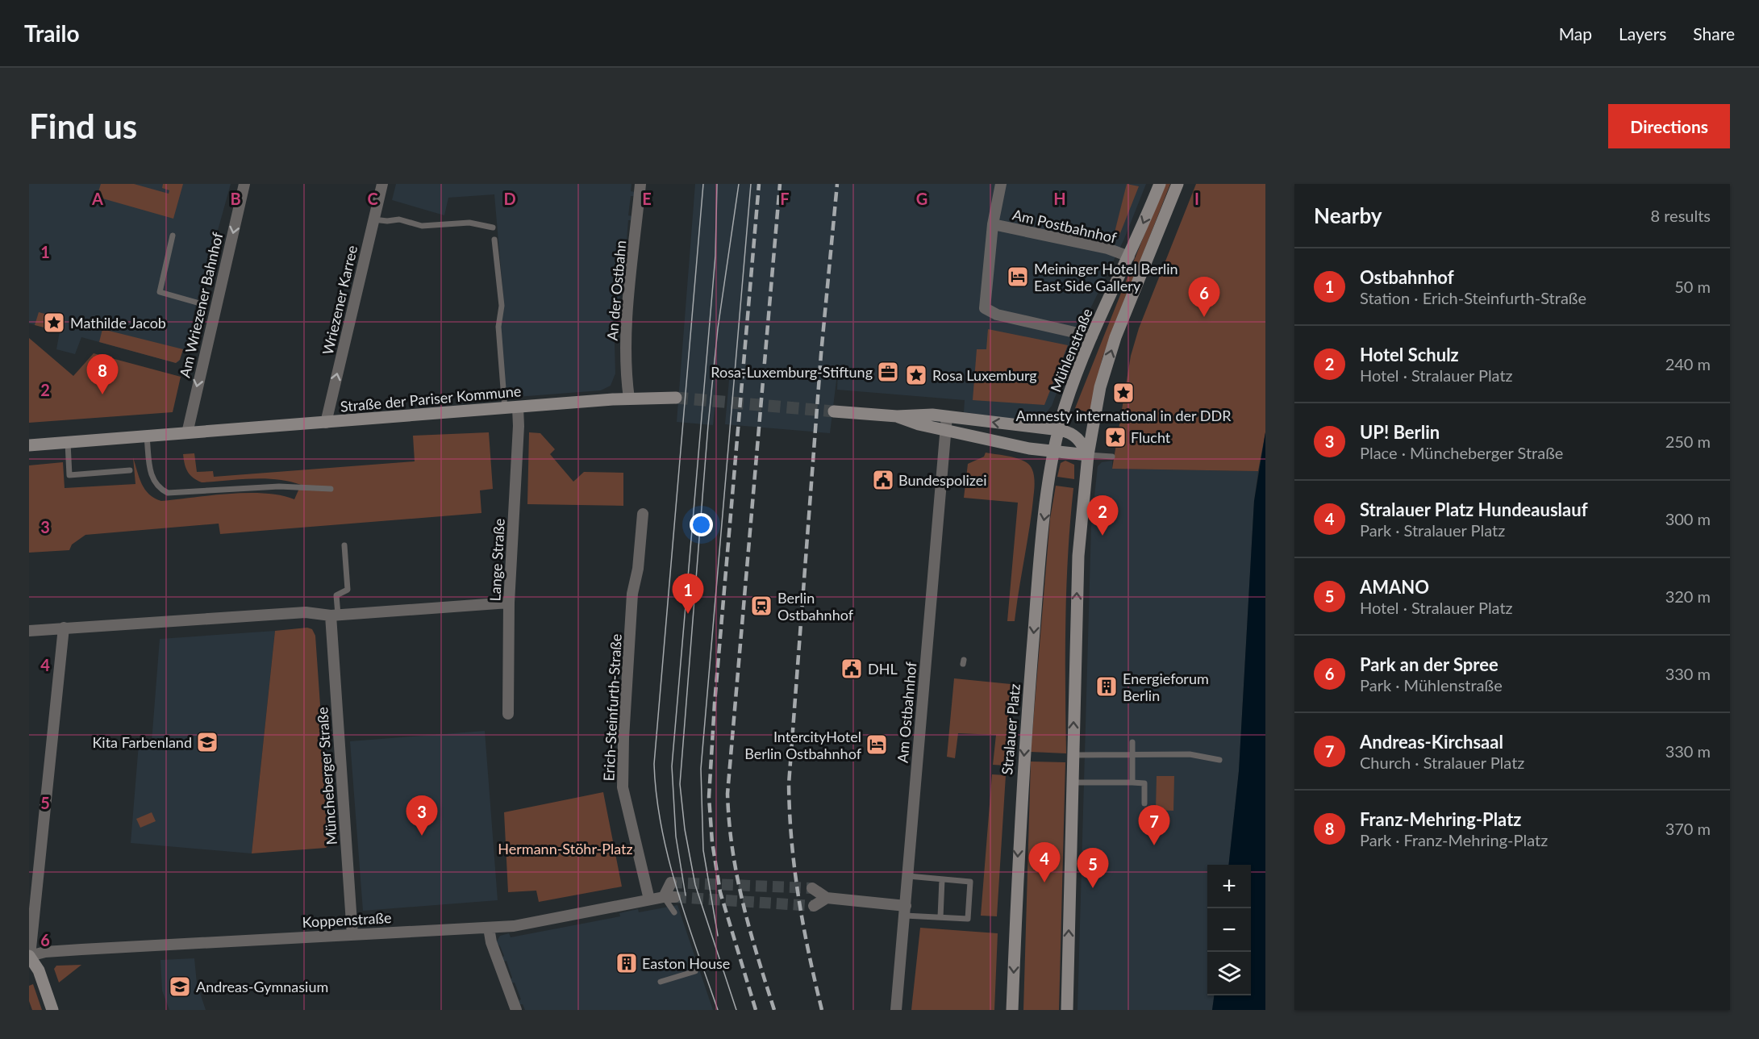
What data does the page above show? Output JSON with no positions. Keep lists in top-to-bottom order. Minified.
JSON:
{"streets":{"main road":["Mühlenstraße","Straße der Pariser Kommune","Stralauer Platz"],"street":["Am Postbahnhof","An der Ostbahn","Wriezener Karree","Am Wriezener Bahnhof","Lange Straße","Erich-Steinfurth-Straße","Am Ostbahnhof","Müncheberger Straße","Koppenstraße"]},"crossings":[["Am Postbahnhof","Mühlenstraße"],["An der Ostbahn","Straße der Pariser Kommune"],["Wriezener Karree","Straße der Pariser Kommune"],["Am Wriezener Bahnhof","Straße der Pariser Kommune"],["Mühlenstraße","Stralauer Platz"],["Straße der Pariser Kommune","Lange Straße"],["Erich-Steinfurth-Straße","Koppenstraße"],["Müncheberger Straße","Koppenstraße"]],"one_way":["Wriezener Karree","Am Wriezener Bahnhof"],"parks":["Hermann-Stöhr-Platz"],"places":{"hotel":["Meininger Hotel Berlin East Side Gallery","IntercityHotel Berlin Ostbahnhof"],"place":["Mathilde Jacob","Rosa Luxemburg","Amnesty international in der DDR","Flucht"],"office":["Rosa-Luxemburg-Stiftung"],"public building":["Bundespolizei","DHL"],"station":["Berlin Ostbahnhof"],"building":["Energieforum Berlin","Easton House"],"school or university":["Kita Farbenland","Andreas-Gymnasium"]},"page":{"header":"Trailo","nav":["Map","Layers","Share"],"buttons":"Directions","title":"Find us","heading":["Nearby","8 results"],"list":[{"mark":"1","name":"Ostbahnhof","note":"Station · Erich-Steinfurth-Straße","value":"50 m"},{"mark":"2","name":"Hotel Schulz","note":"Hotel · Stralauer Platz","value":"240 m"},{"mark":"3","name":"UP! Berlin","note":"Place · Müncheberger Straße","value":"250 m"},{"mark":"4","name":"Stralauer Platz Hundeauslauf","note":"Park · Stralauer Platz","value":"300 m"},{"mark":"5","name":"AMANO","note":"Hotel · Stralauer Platz","value":"320 m"},{"mark":"6","name":"Park an der Spree","note":"Park · Mühlenstraße","value":"330 m"},{"mark":"7","name":"Andreas-Kirchsaal","note":"Church · Stralauer Platz","value":"330 m"},{"mark":"8","name":"Franz-Mehring-Platz","note":"Park · Franz-Mehring-Platz","value":"370 m"}],"pins":["6","8","2","1","3","7","4","5"],"map_buttons":["+","−"]},"grid":{"columns":["A","B","C","D","E","F","G","H","I"],"rows":["1","2","3","4","5","6"]}}
